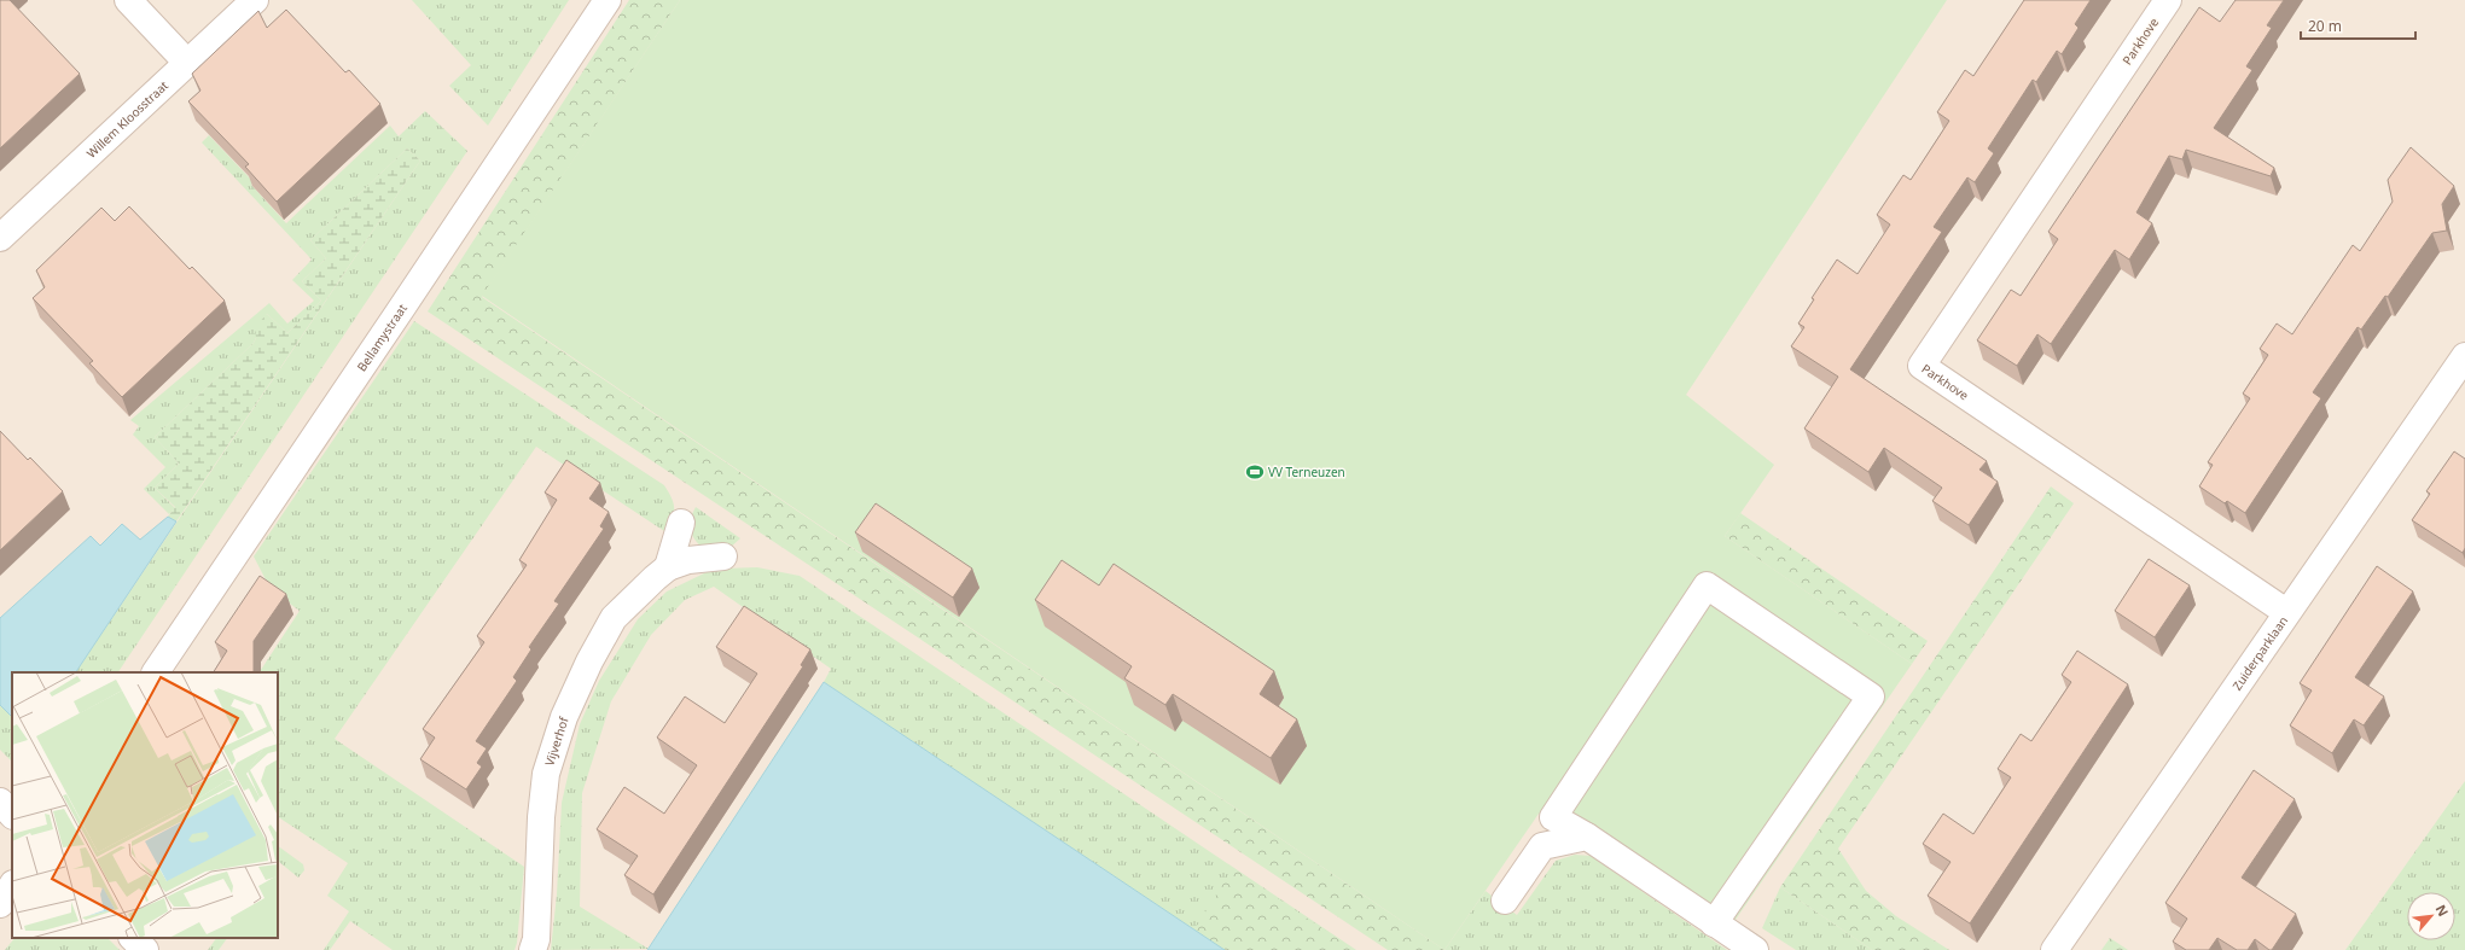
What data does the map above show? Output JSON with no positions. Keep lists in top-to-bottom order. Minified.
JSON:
{"streets":{"street":["Parkhove","Willem Kloosstraat","Bellamystraat","Zuiderparklaan","Vijverhof"]},"crossings":[["Parkhove","Zuiderparklaan"]],"places":{"sports":["VV Terneuzen"]},"scale_bar":"20 m","north":"top right"}
